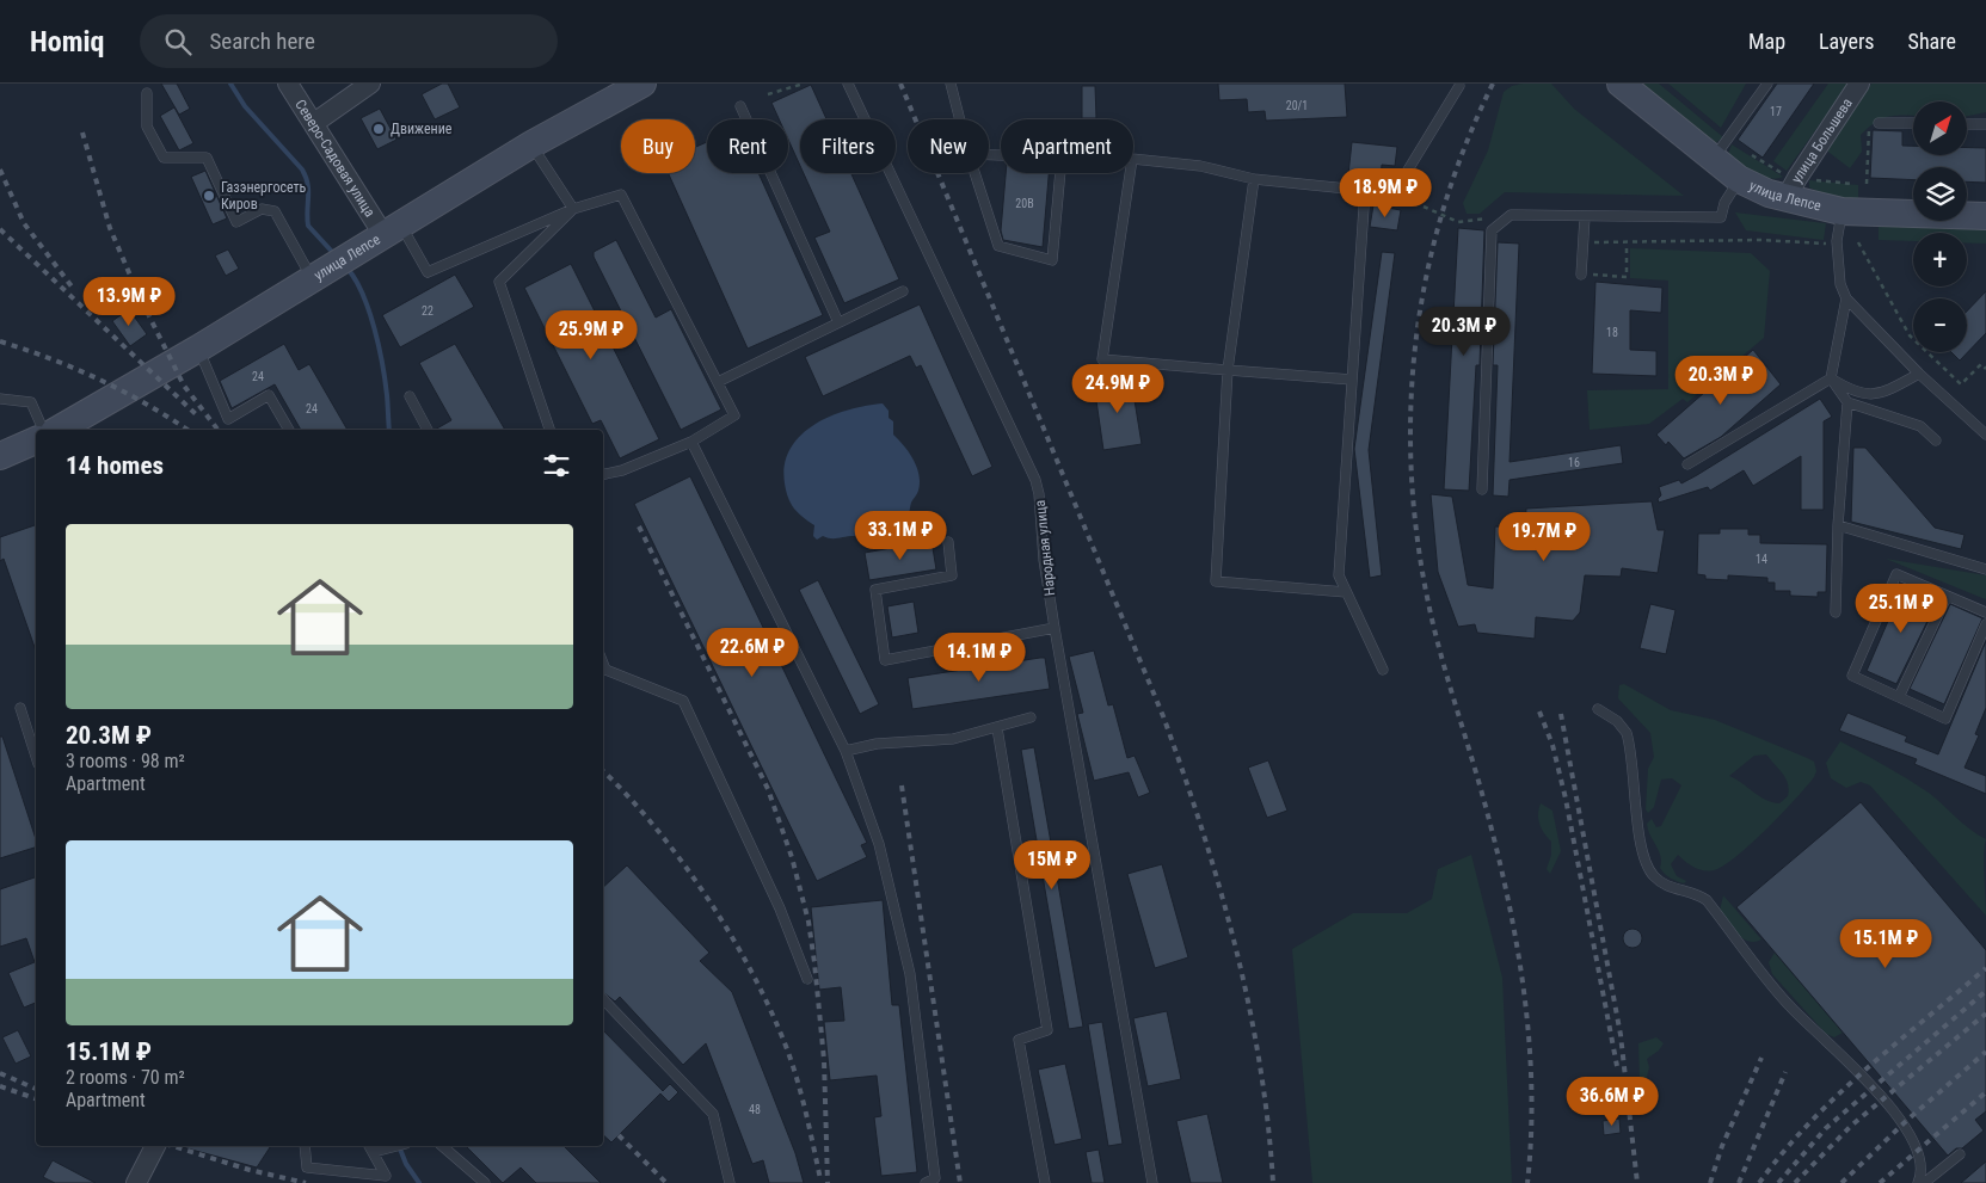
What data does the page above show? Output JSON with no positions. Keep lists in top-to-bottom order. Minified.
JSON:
{"streets":{"main road":["улица Лепсе"],"street":["улица Большева","Северо-Садовая улица"],"lane":["Народная улица"]},"crossings":[["улица Большева","улица Лепсе"],["Северо-Садовая улица","улица Лепсе"]],"places":["Движение","Газэнергосеть Киров"],"house_numbers":["20/1","17","20В","22","18","24","24","16","14","48"],"north":"top right","page":{"header":"Homiq","search":"Search here","nav":["Map","Layers","Share"],"map_buttons":["+","−"],"chip":["Buy","Rent","Filters","New","Apartment"],"price":["18.9M ₽","13.9M ₽","20.3M ₽","25.9M ₽","20.3M ₽","24.9M ₽","33.1M ₽","19.7M ₽","25.1M ₽","22.6M ₽","14.1M ₽","15M ₽","15.1M ₽","36.6M ₽"],"heading":"14 homes","list":[{"name":"20.3M ₽","note":"3 rooms · 98 m² · Apartment"},{"name":"15.1M ₽","note":"2 rooms · 70 m² · Apartment"}]}}
